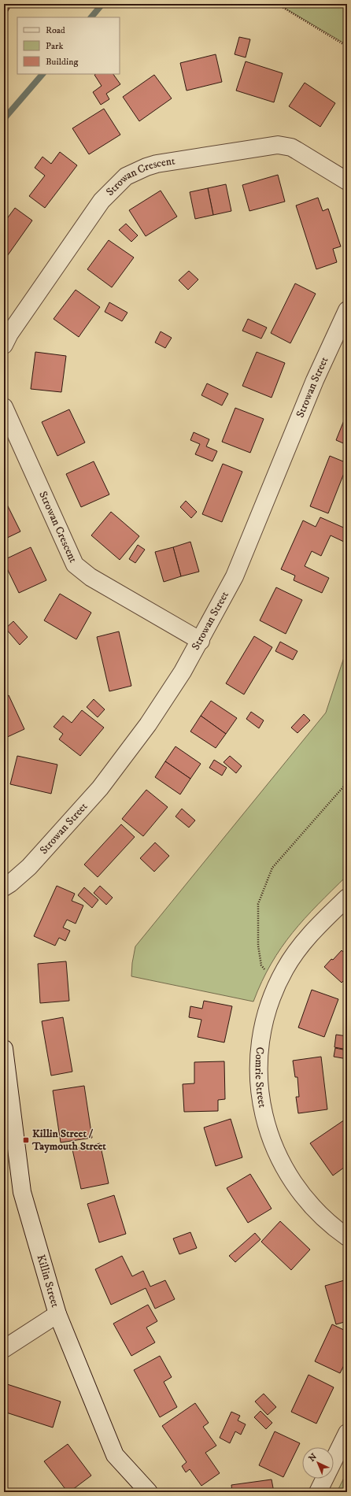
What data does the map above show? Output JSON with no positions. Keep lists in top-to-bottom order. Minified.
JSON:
{"streets":{"street":["Strowan Crescent","Strowan Street","Comrie Street","Killin Street"]},"crossings":[["Strowan Crescent","Strowan Street"]],"places":{"transit":["Killin Street / Taymouth Street"]},"legend":["Road","Park","Building"],"north":"top left"}
